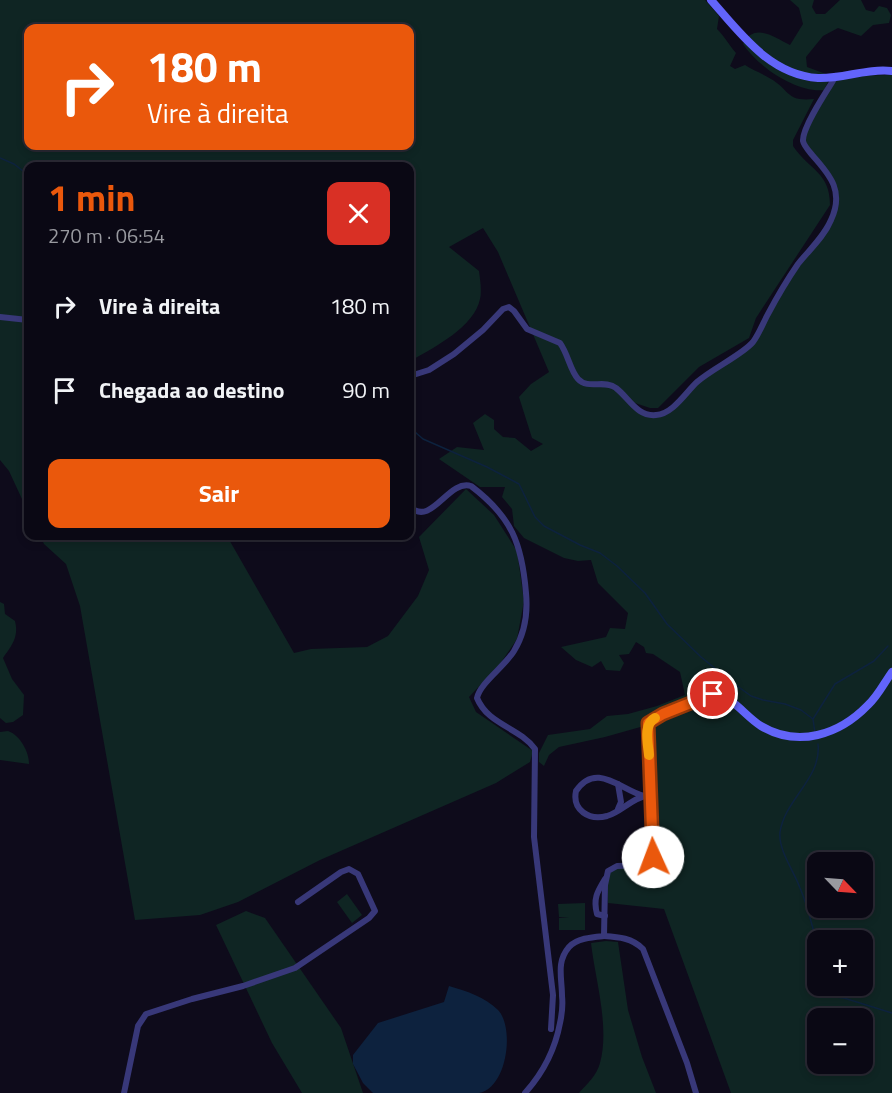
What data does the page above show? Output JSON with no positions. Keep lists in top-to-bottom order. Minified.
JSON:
{"north":"bottom right","page":{"turn":["180 m","Vire à direita"],"heading":["1 min","270 m · 06:54"],"list":[{"name":"Vire à direita","value":"180 m"},{"name":"Chegada ao destino","value":"90 m"}],"buttons":"Sair","map_buttons":["+","−"]}}
